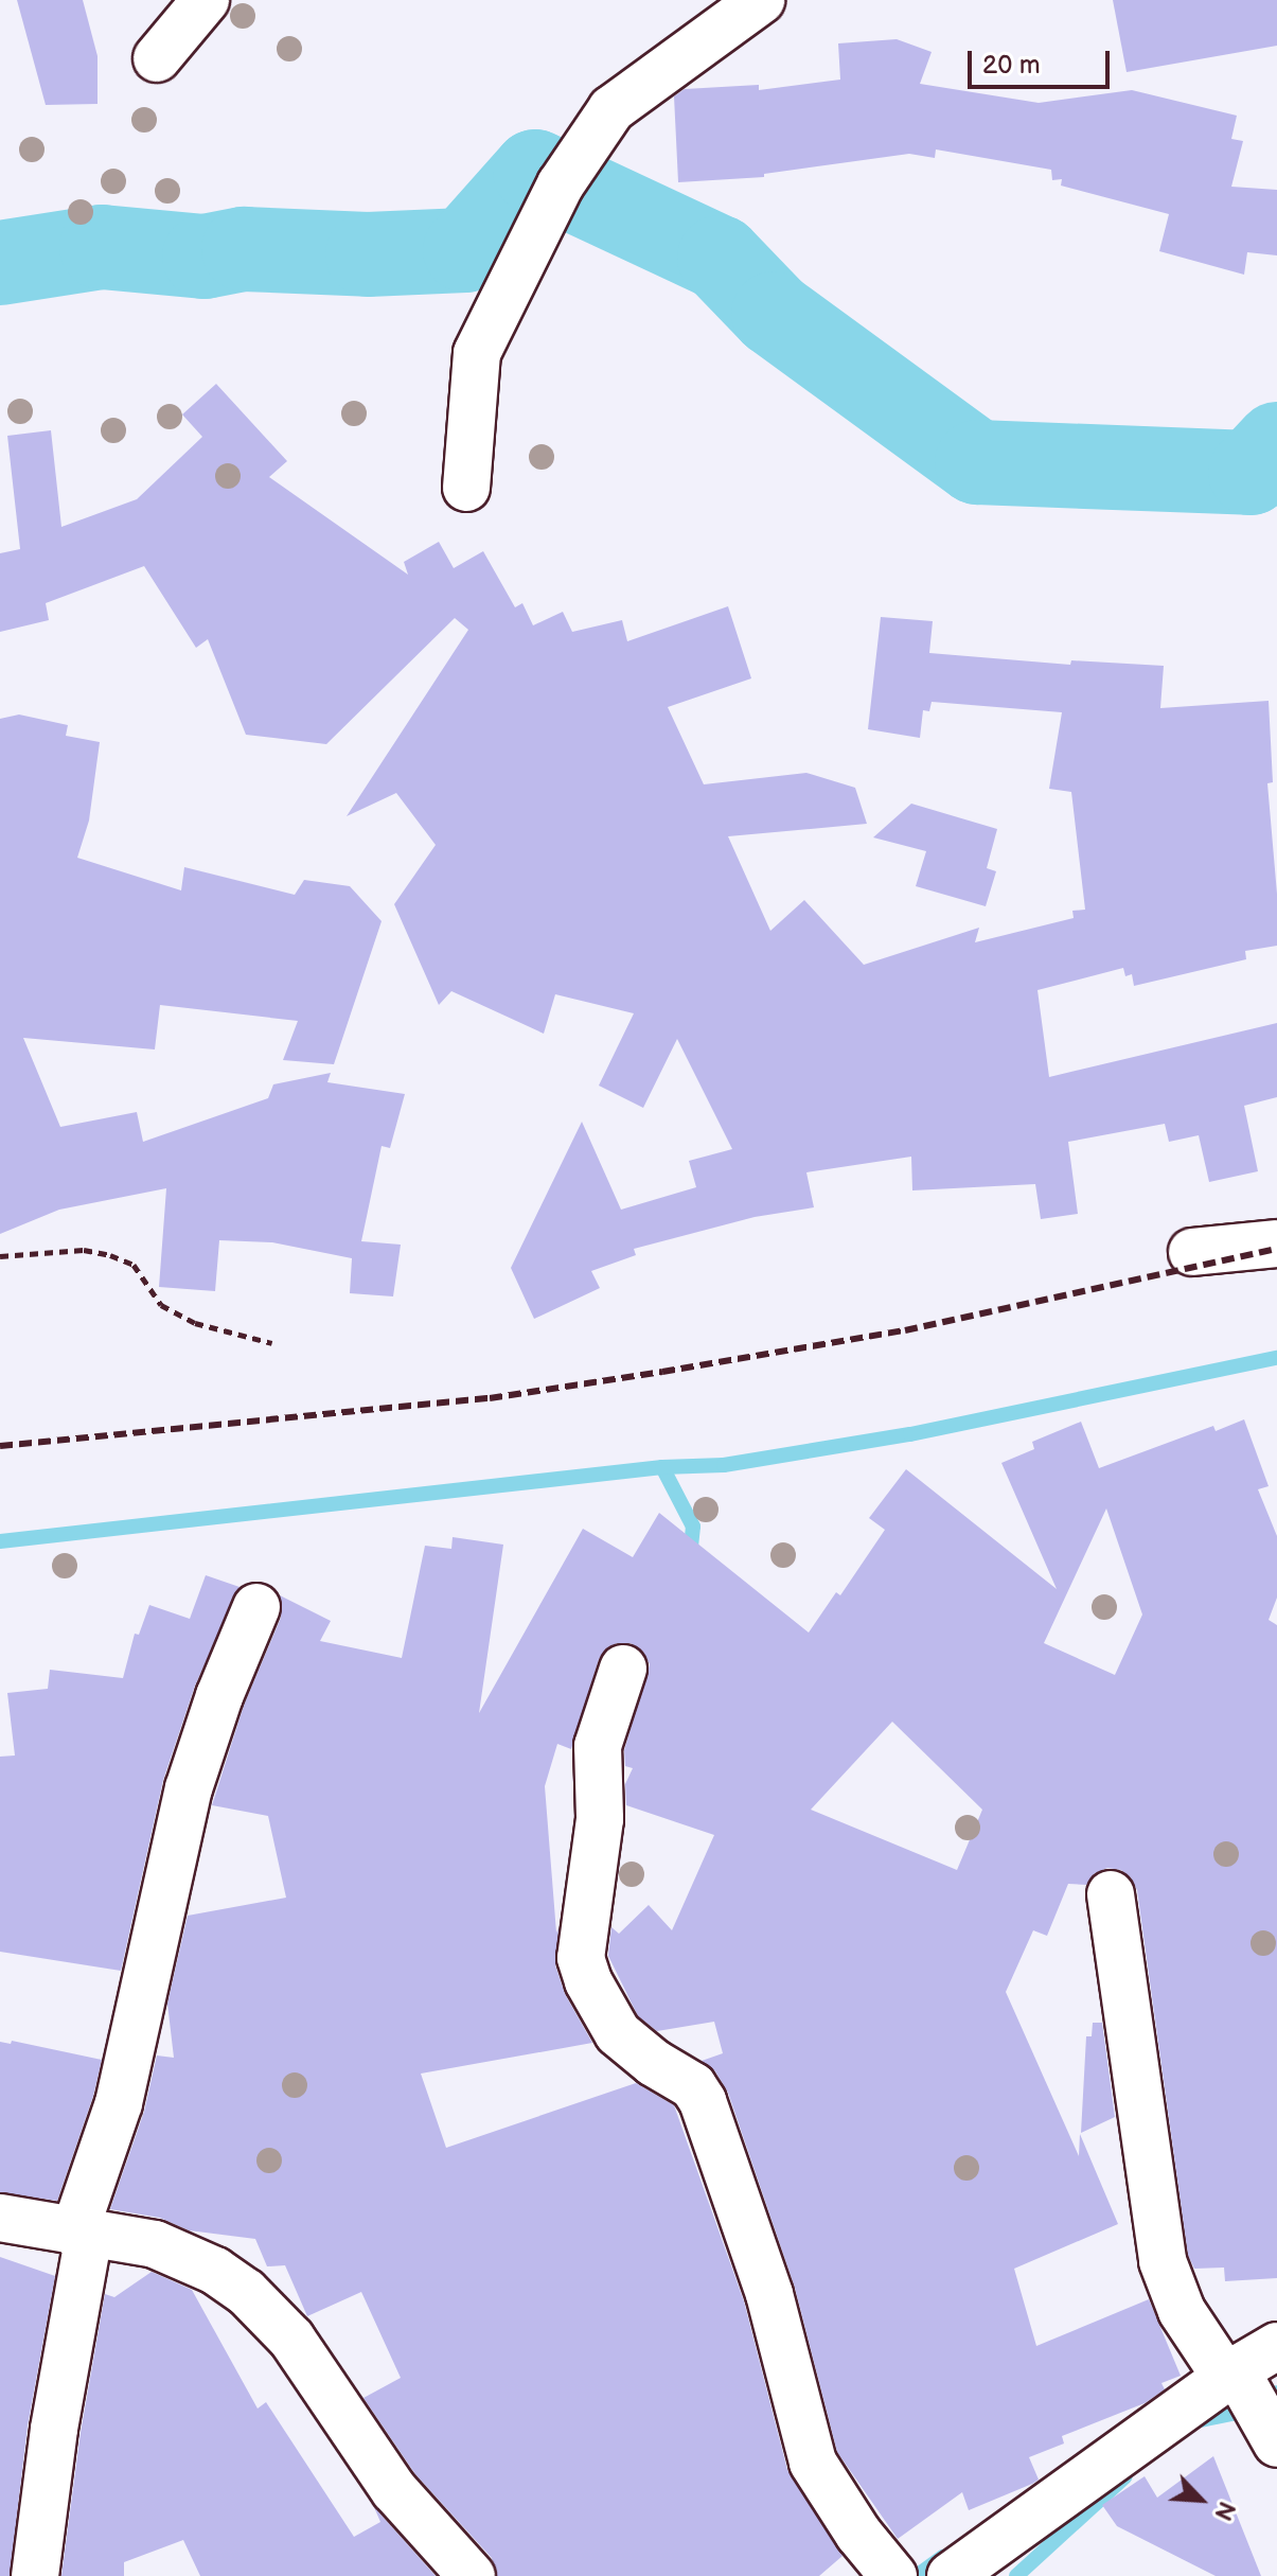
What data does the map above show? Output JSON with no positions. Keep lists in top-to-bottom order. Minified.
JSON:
{"scale_bar":"20 m","north":"bottom right"}
